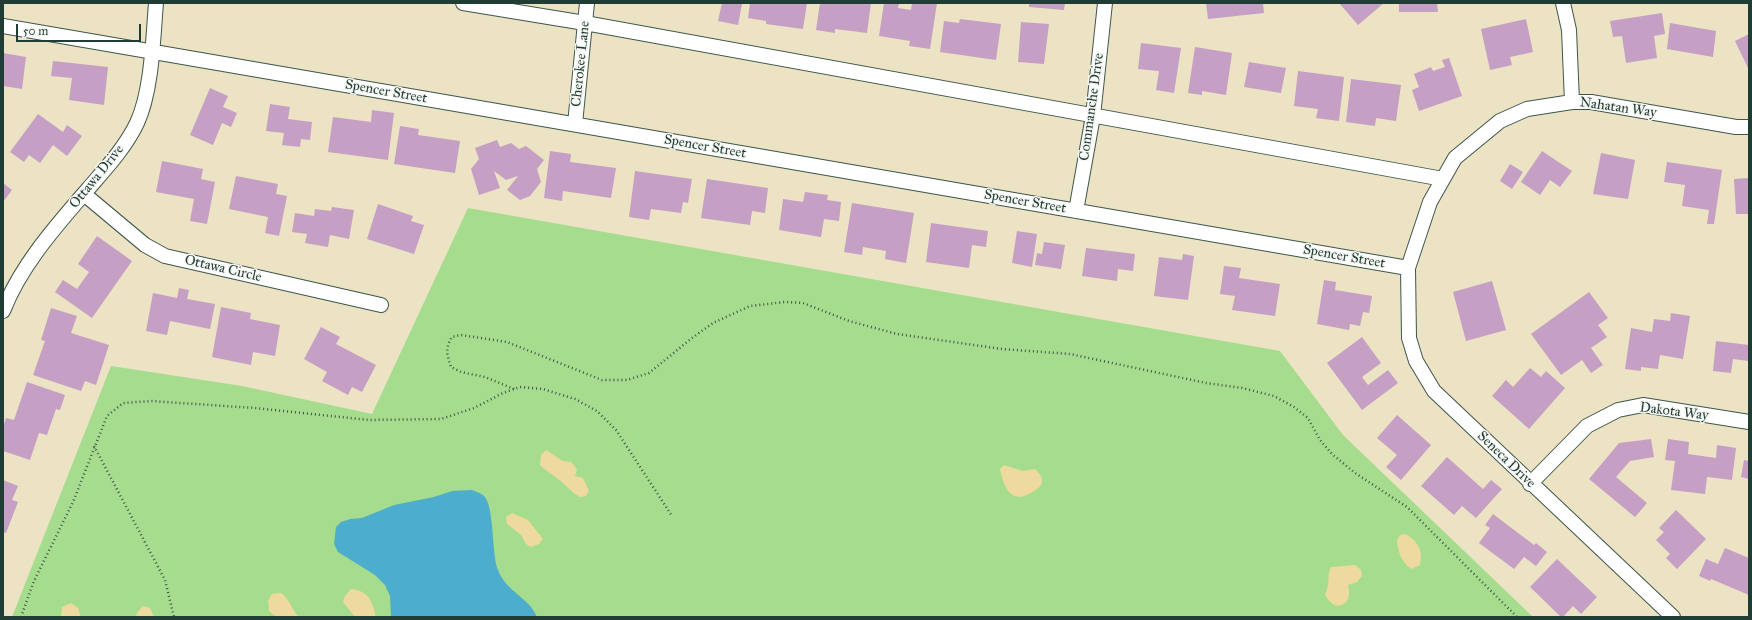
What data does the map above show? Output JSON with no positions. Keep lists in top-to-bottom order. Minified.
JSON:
{"streets":{"street":["Cherokee Lane","Spencer Street","Commanche Drive","Nahatan Way","Ottawa Drive","Ottawa Circle","Dakota Way","Seneca Drive"]},"crossings":[["Cherokee Lane","Spencer Street"],["Spencer Street","Commanche Drive"],["Spencer Street","Nahatan Way"],["Spencer Street","Ottawa Drive"],["Spencer Street","Seneca Drive"],["Nahatan Way","Seneca Drive"],["Ottawa Drive","Ottawa Circle"],["Dakota Way","Seneca Drive"]],"scale_bar":"50 m"}
